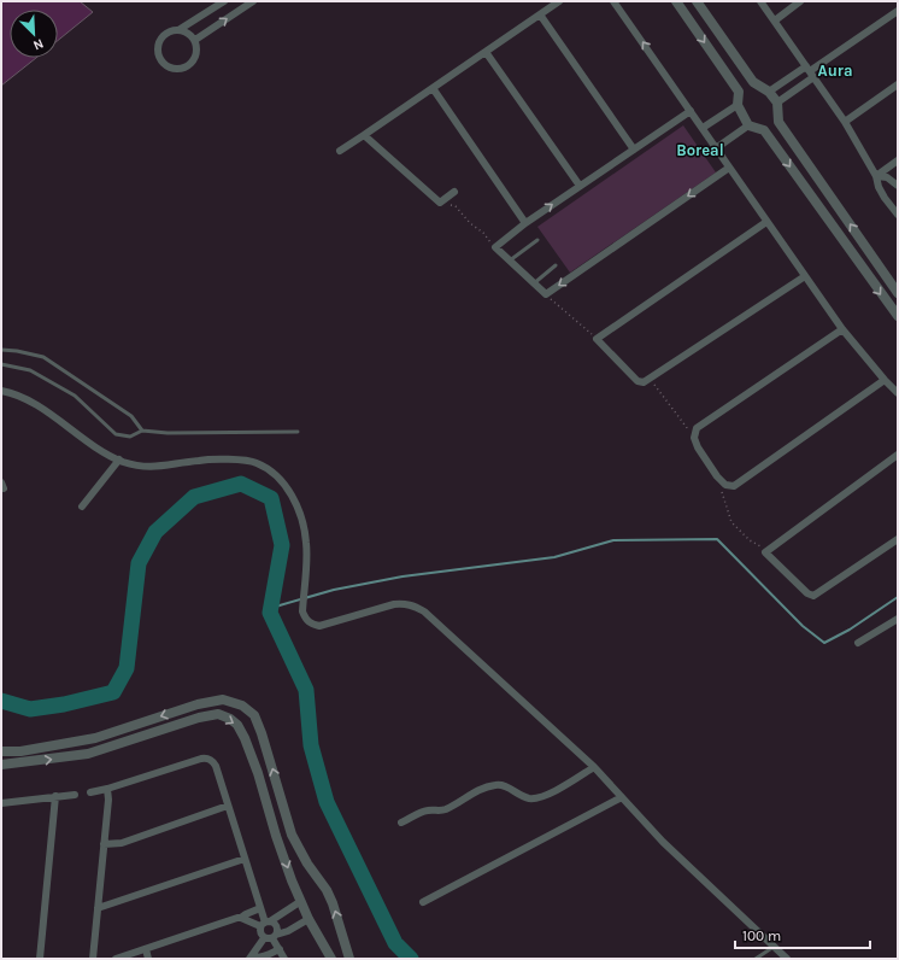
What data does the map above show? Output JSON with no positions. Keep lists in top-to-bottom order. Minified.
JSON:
{"districts":["Aura","Boreal"],"scale_bar":"100 m","north":"bottom right"}
